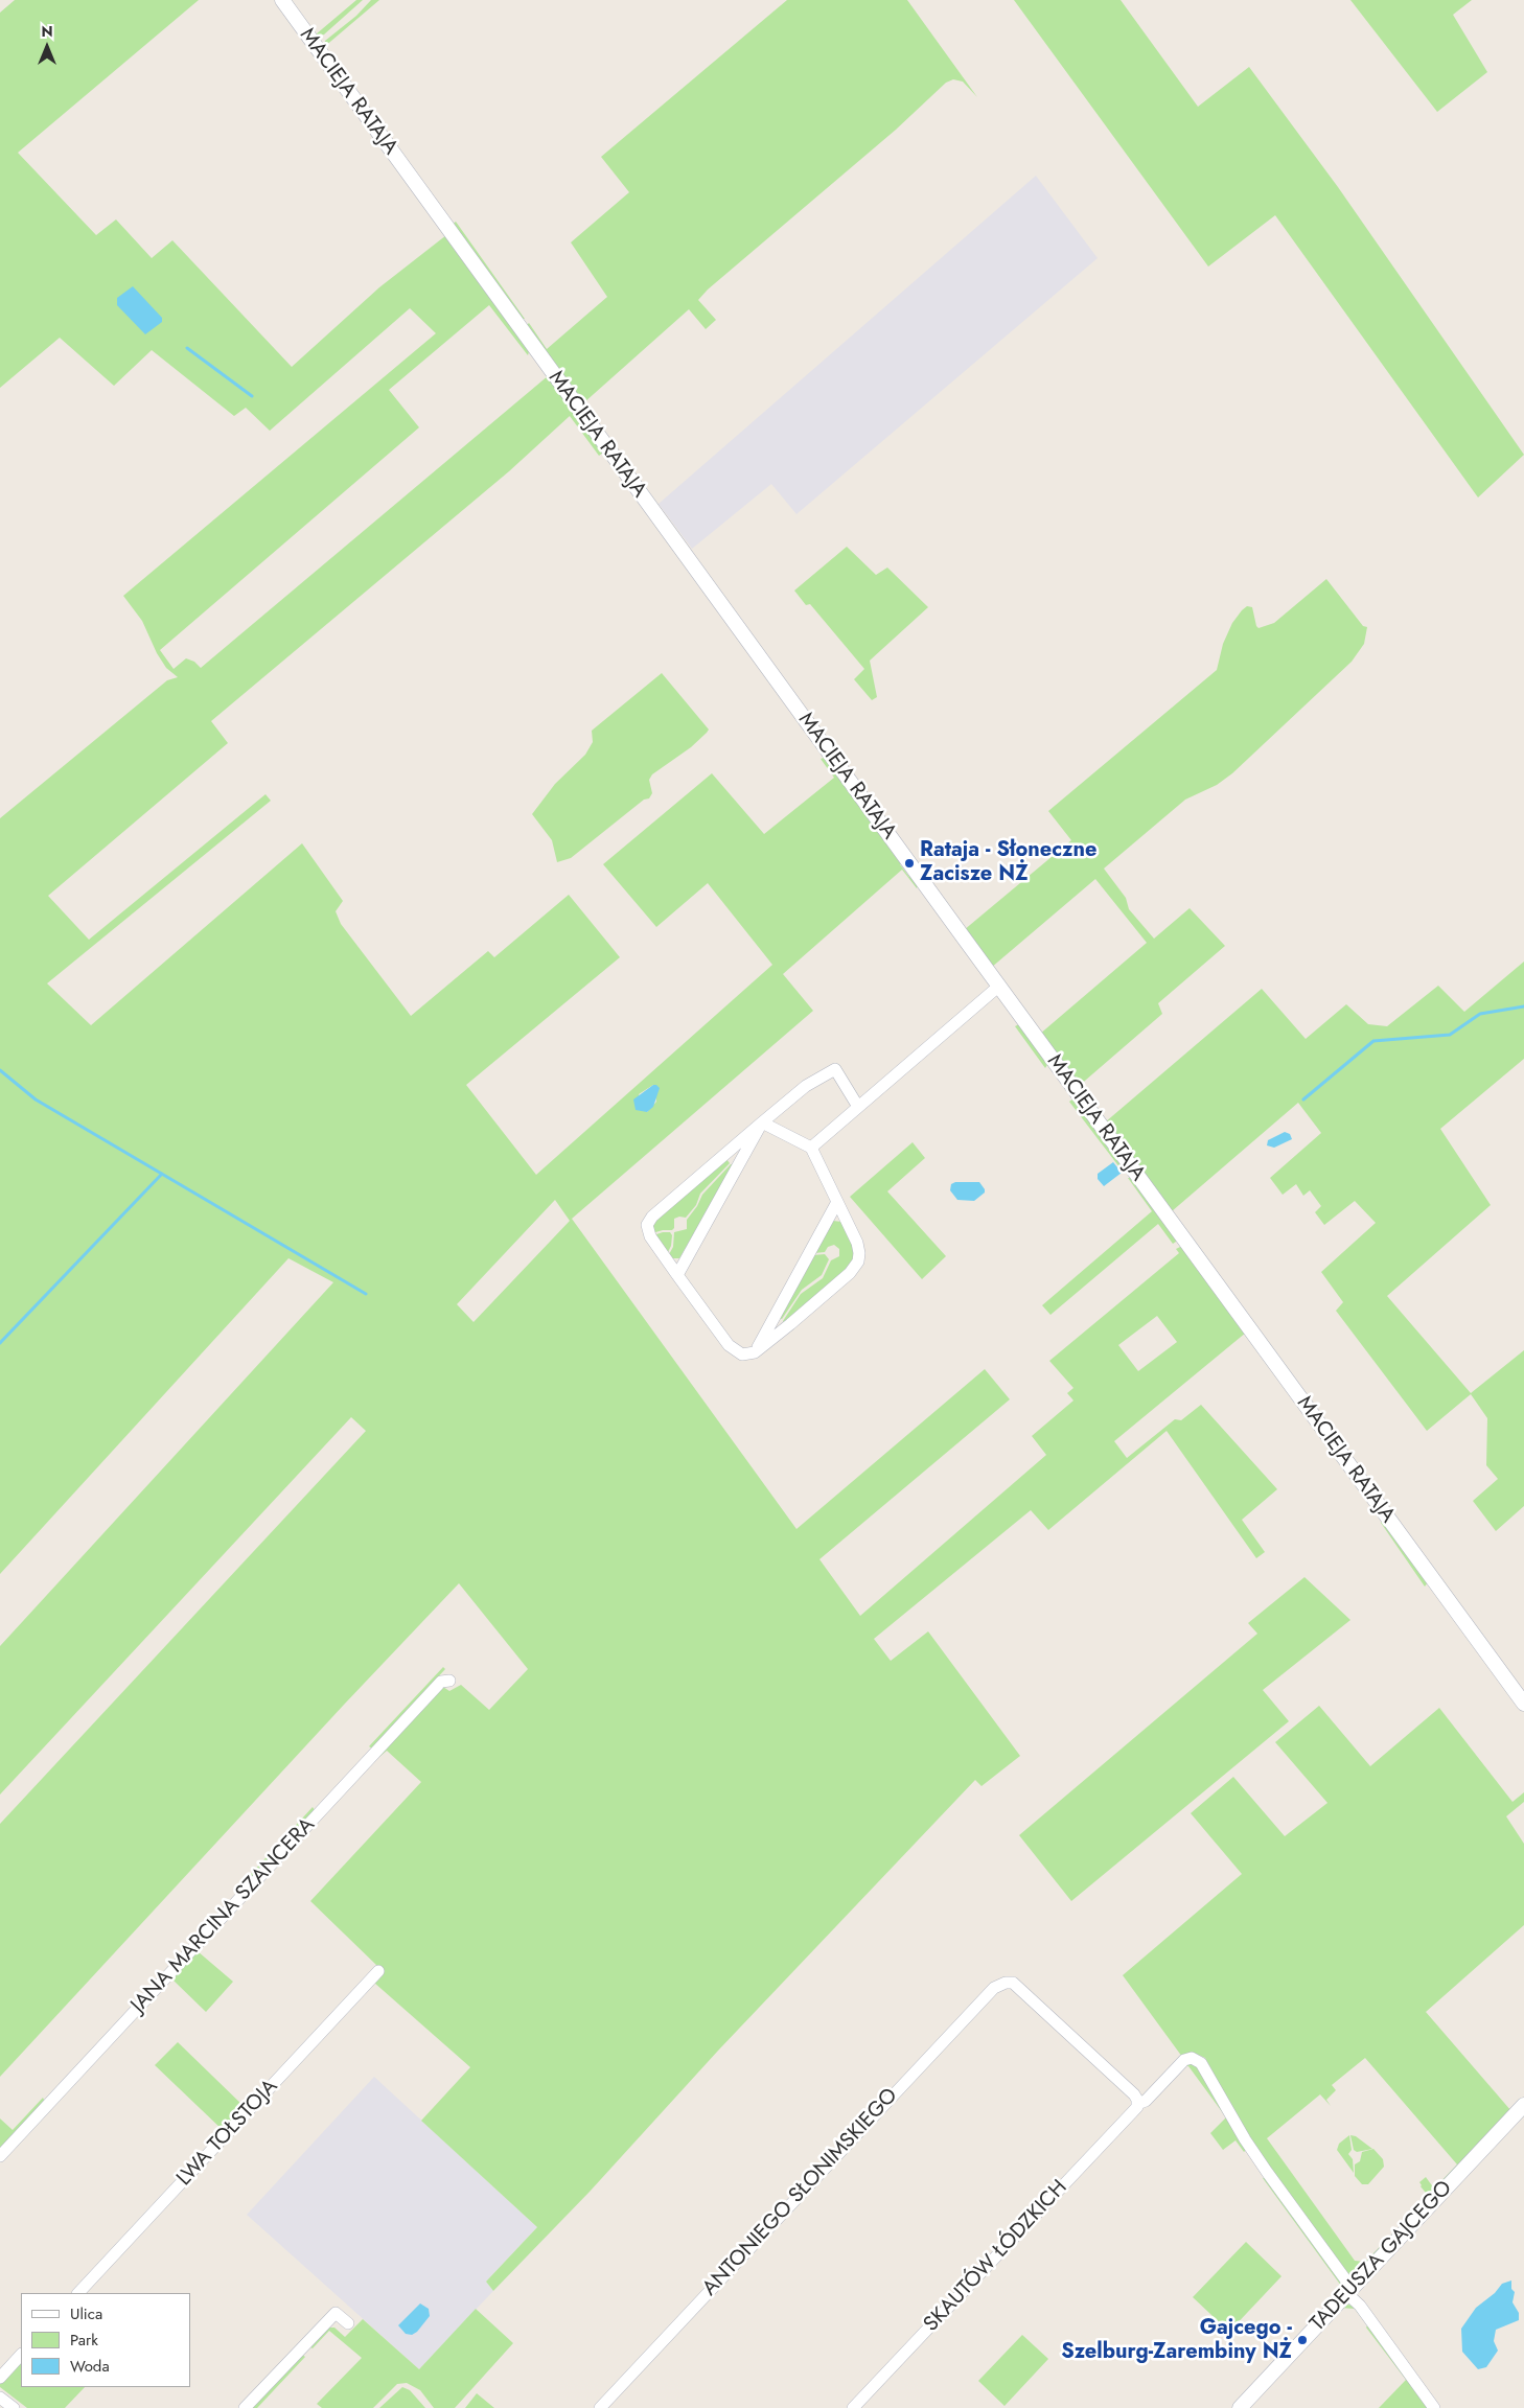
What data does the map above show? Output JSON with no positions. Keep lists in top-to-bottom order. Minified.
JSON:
{"streets":{"street":["MACIEJA RATAJA","JANA MARCINA SZANCERA","LWA TOŁSTOJA","ANTONIEGO SŁONIMSKIEGO","SKAUTÓW ŁÓDZKICH","TADEUSZA GAJCEGO"]},"crossings":[["ANTONIEGO SŁONIMSKIEGO","SKAUTÓW ŁÓDZKICH"],["SKAUTÓW ŁÓDZKICH","TADEUSZA GAJCEGO"]],"places":["Rataja - Słoneczne Zacisze NŻ","Gajcego - Szelburg-Zarembiny NŻ"],"legend":["Ulica","Park","Woda"],"north":"top"}
